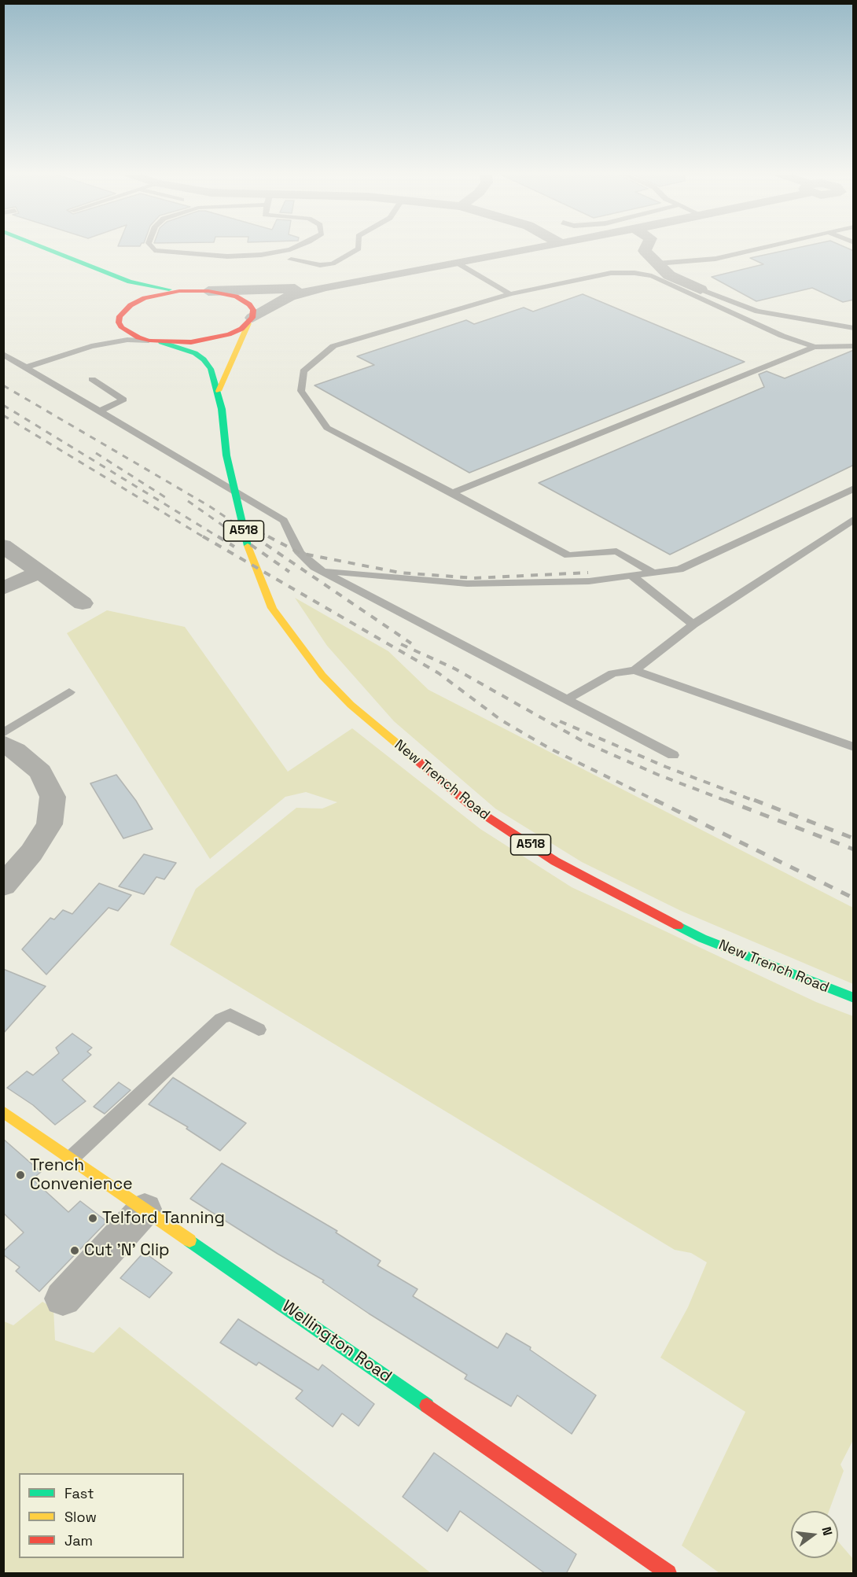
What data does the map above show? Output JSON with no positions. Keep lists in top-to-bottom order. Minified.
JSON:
{"streets":{"main road":["A518","New Trench Road","Wellington Road"]},"places":["Trench Convenience","Telford Tanning","Cut 'N' Clip"],"legend":["Fast","Slow","Jam"],"north":"right"}
